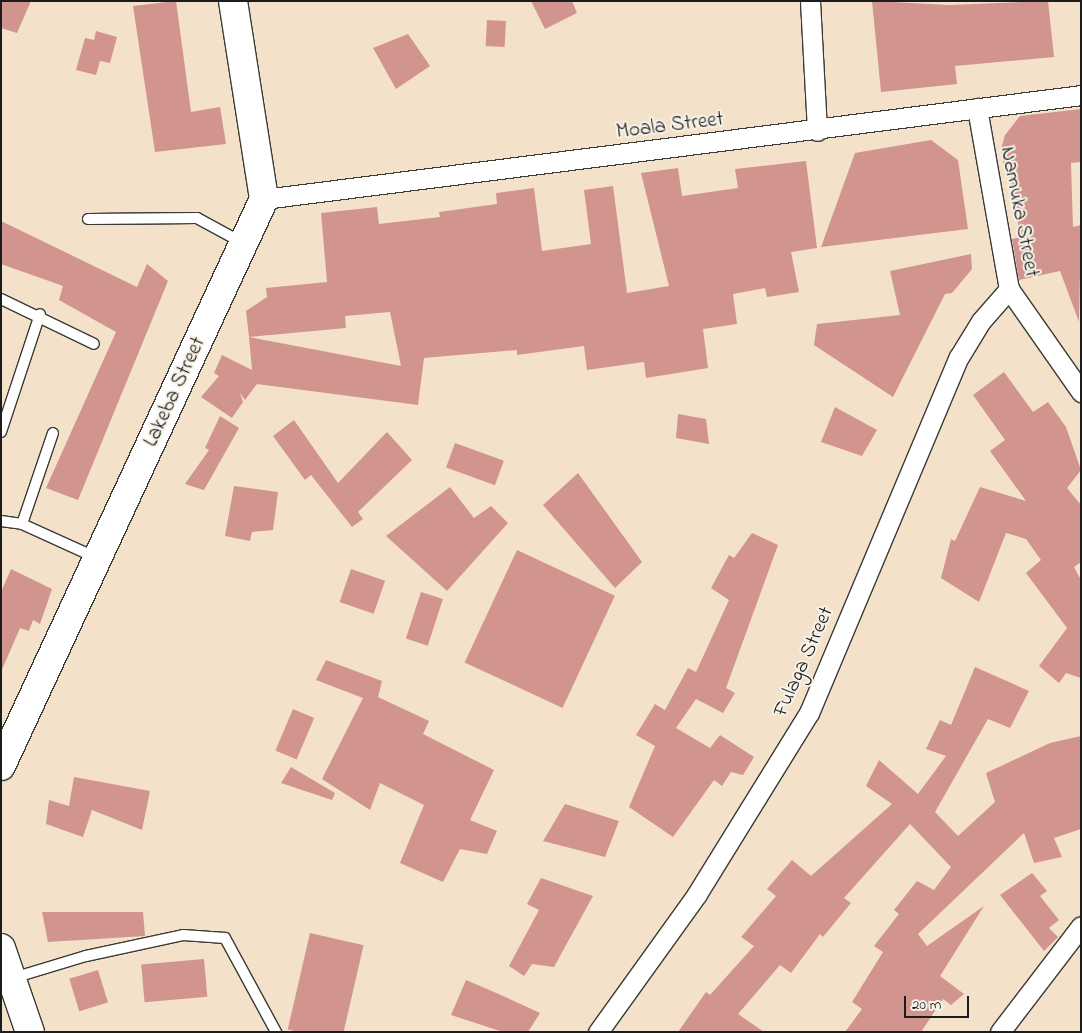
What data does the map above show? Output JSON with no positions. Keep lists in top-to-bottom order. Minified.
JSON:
{"streets":{"main road":["Lakeba Street"],"street":["Moala Street","Namuka Street","Fulaga Street"]},"crossings":[["Moala Street","Namuka Street"],["Moala Street","Lakeba Street"],["Namuka Street","Fulaga Street"]],"scale_bar":"20 m"}
